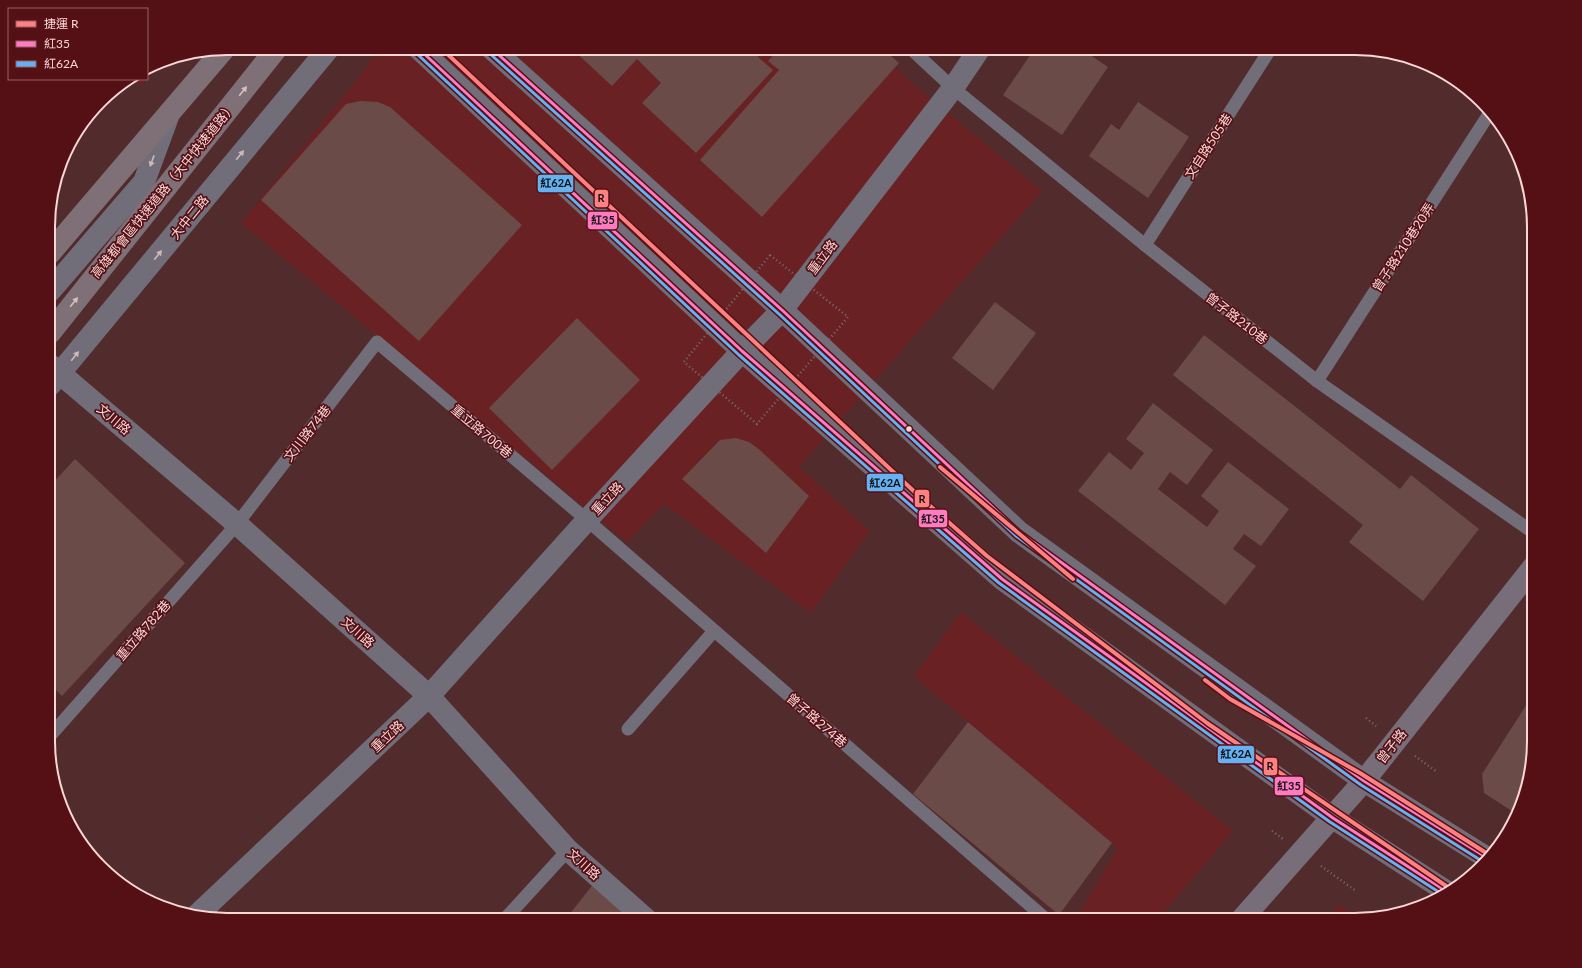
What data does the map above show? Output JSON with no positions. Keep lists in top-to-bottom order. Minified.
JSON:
{"streets":{"highway":["高雄都會區快速道路（大中快速道路）"],"street":["大中二路","重立路","文川路","曾子路"],"lane":["文自路505巷","曾子路210巷20弄","曾子路210巷","重立路700巷","文川路74巷","重立路782巷","曾子路274巷"]},"crossings":[["文自路505巷","曾子路210巷"],["曾子路210巷20弄","曾子路210巷"],["重立路","曾子路210巷"],["重立路","文川路"],["重立路","重立路700巷"],["重立路","曾子路274巷"],["文川路","文川路74巷"],["文川路","重立路782巷"],["重立路700巷","文川路74巷"],["重立路700巷","曾子路274巷"],["文川路74巷","重立路782巷"]],"lines":["metro line R","transit line 紅35","transit line 紅62A"],"legend":["捷運 R","紅35","紅62A"]}
